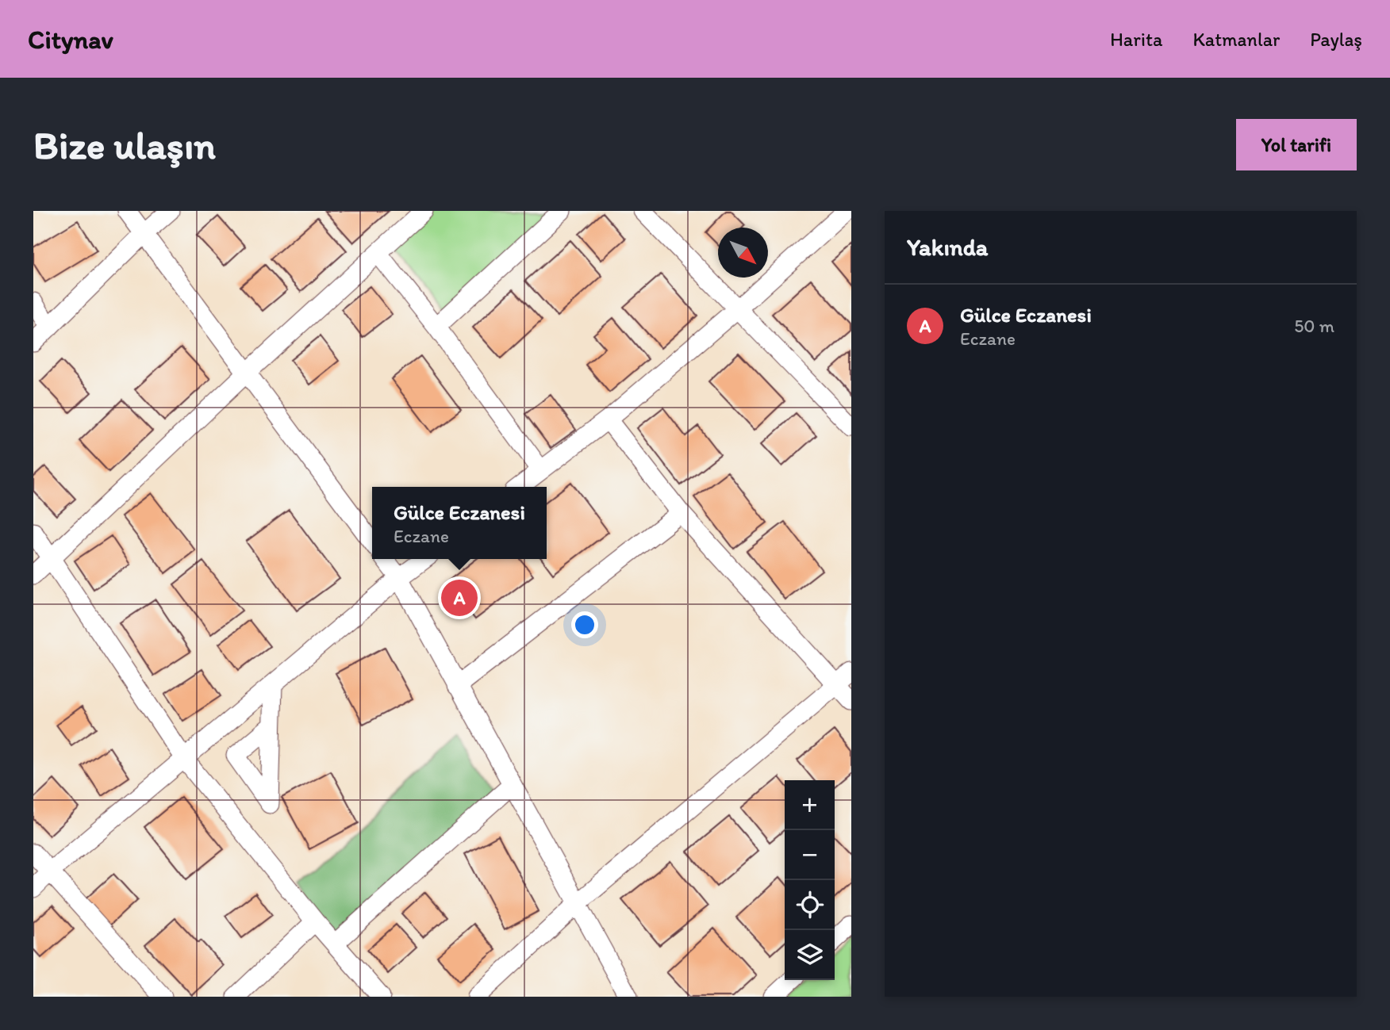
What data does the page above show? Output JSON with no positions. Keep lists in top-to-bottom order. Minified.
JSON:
{"north":"bottom right","page":{"header":"Citynav","nav":["Harita","Katmanlar","Paylaş"],"buttons":"Yol tarifi","title":"Bize ulaşın","heading":"Yakında","list":[{"mark":"A","name":"Gülce Eczanesi","note":"Eczane","value":"50 m"}],"popup":["Gülce Eczanesi","Eczane"],"pins":"A","map_buttons":["+","−"]}}
